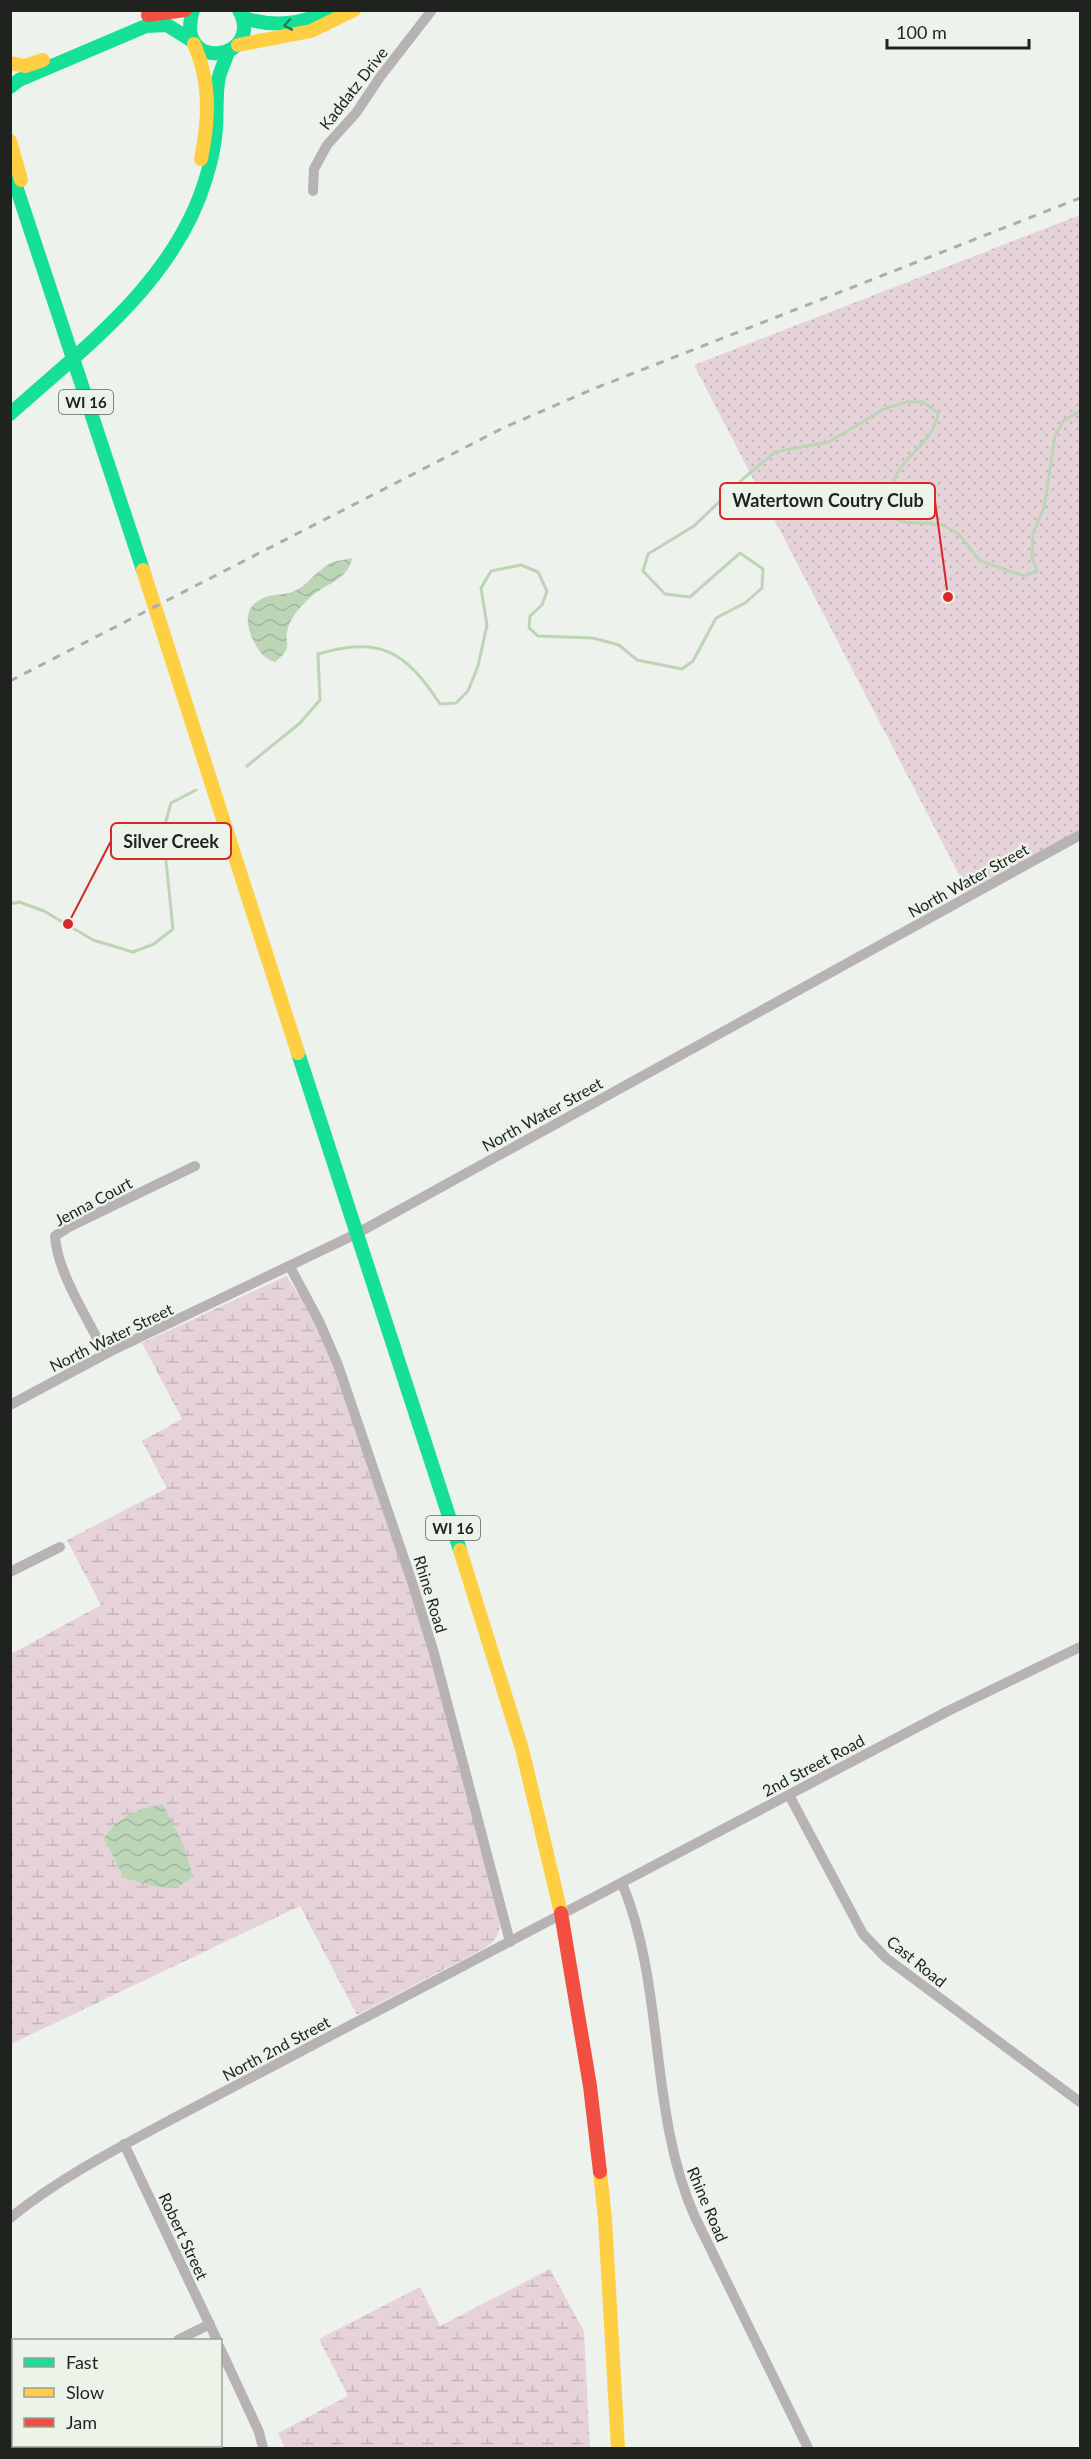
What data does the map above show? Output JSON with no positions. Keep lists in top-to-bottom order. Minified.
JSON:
{"streets":{"main road":["WI 16"],"street":["Kaddatz Drive","North Water Street","Jenna Court","Rhine Road","2nd Street Road","Cast Road","North 2nd Street","Robert Street"]},"crossings":[["WI 16","North Water Street"],["WI 16","2nd Street Road"],["WI 16","North 2nd Street"],["North Water Street","Jenna Court"],["North Water Street","Rhine Road"],["Rhine Road","2nd Street Road"],["Rhine Road","North 2nd Street"],["2nd Street Road","Cast Road"],["2nd Street Road","North 2nd Street"],["North 2nd Street","Robert Street"]],"places":["Watertown Coutry Club","Silver Creek"],"legend":["Fast","Slow","Jam"],"scale_bar":"100 m"}
